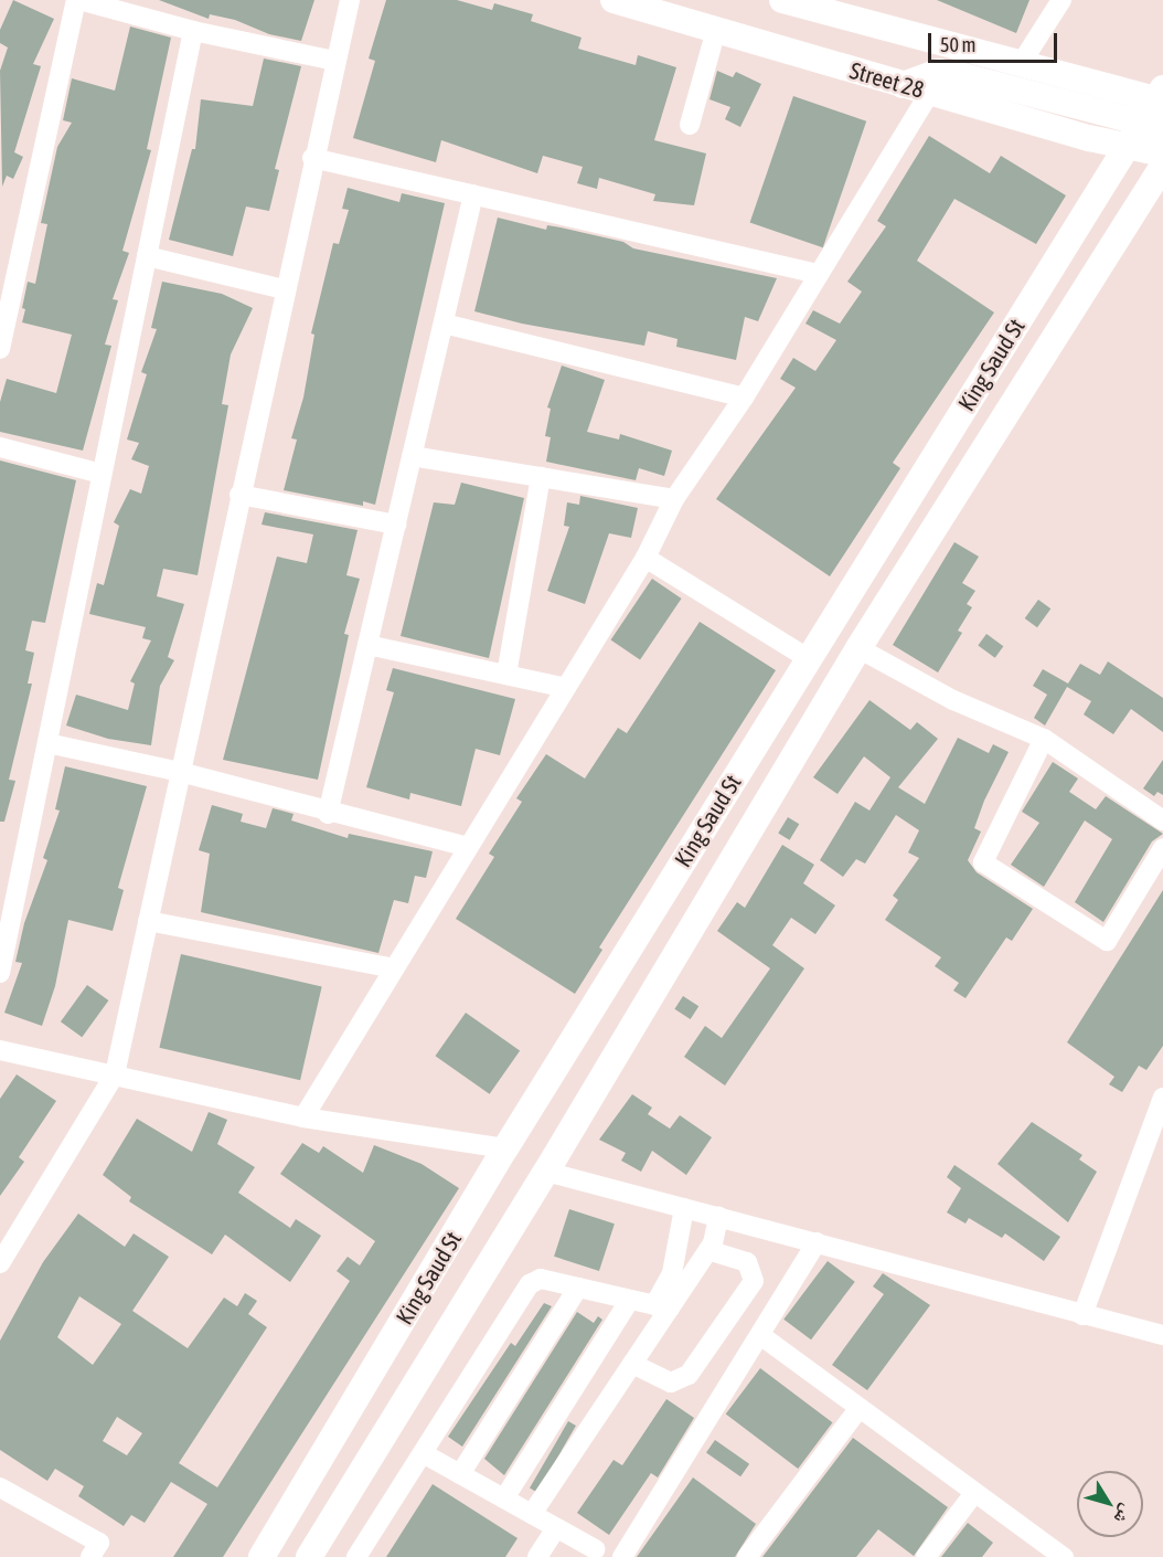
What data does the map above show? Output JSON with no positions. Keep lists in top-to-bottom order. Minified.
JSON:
{"streets":{"main road":["Street 28","King Saud St"]},"crossings":[["Street 28","King Saud St"]],"scale_bar":"50 m","north":"bottom right"}
